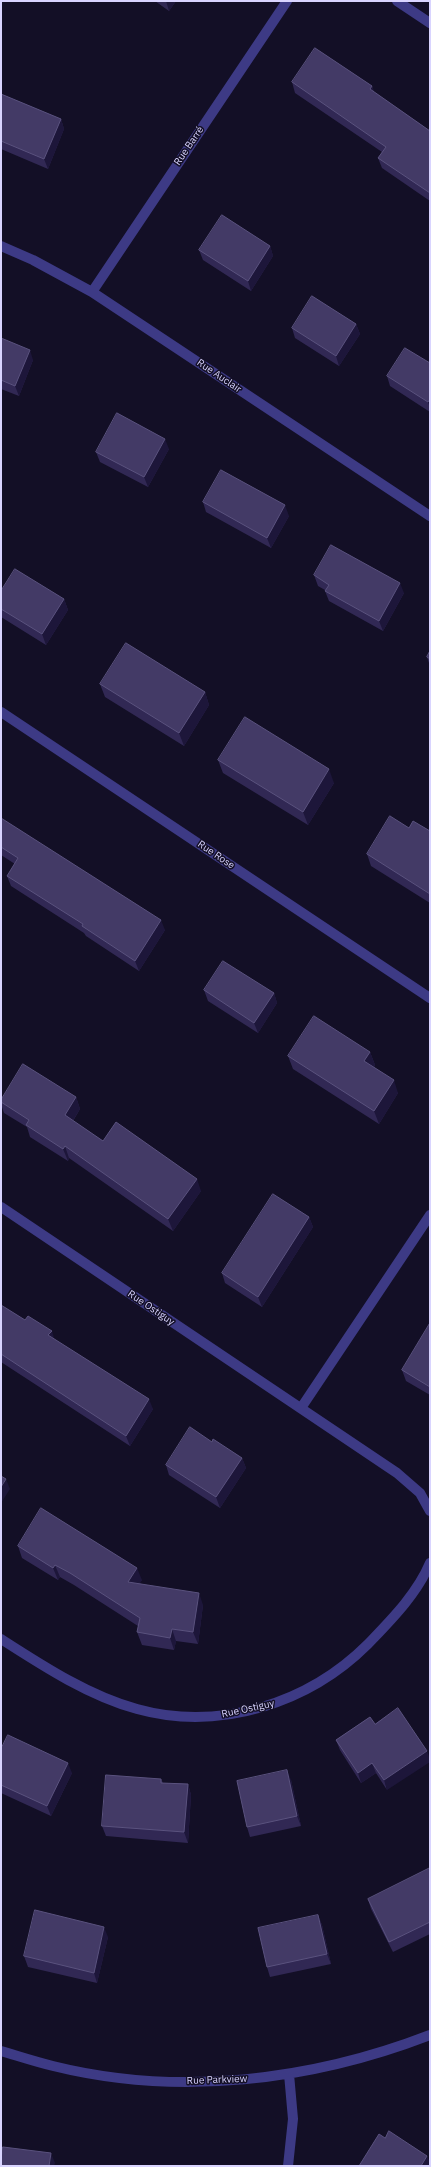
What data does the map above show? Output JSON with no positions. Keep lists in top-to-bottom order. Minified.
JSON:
{"streets":{"street":["Rue Barré","Rue Auclair","Rue Rose","Rue Ostiguy","Rue Parkview"]},"crossings":[["Rue Barré","Rue Auclair"]]}
